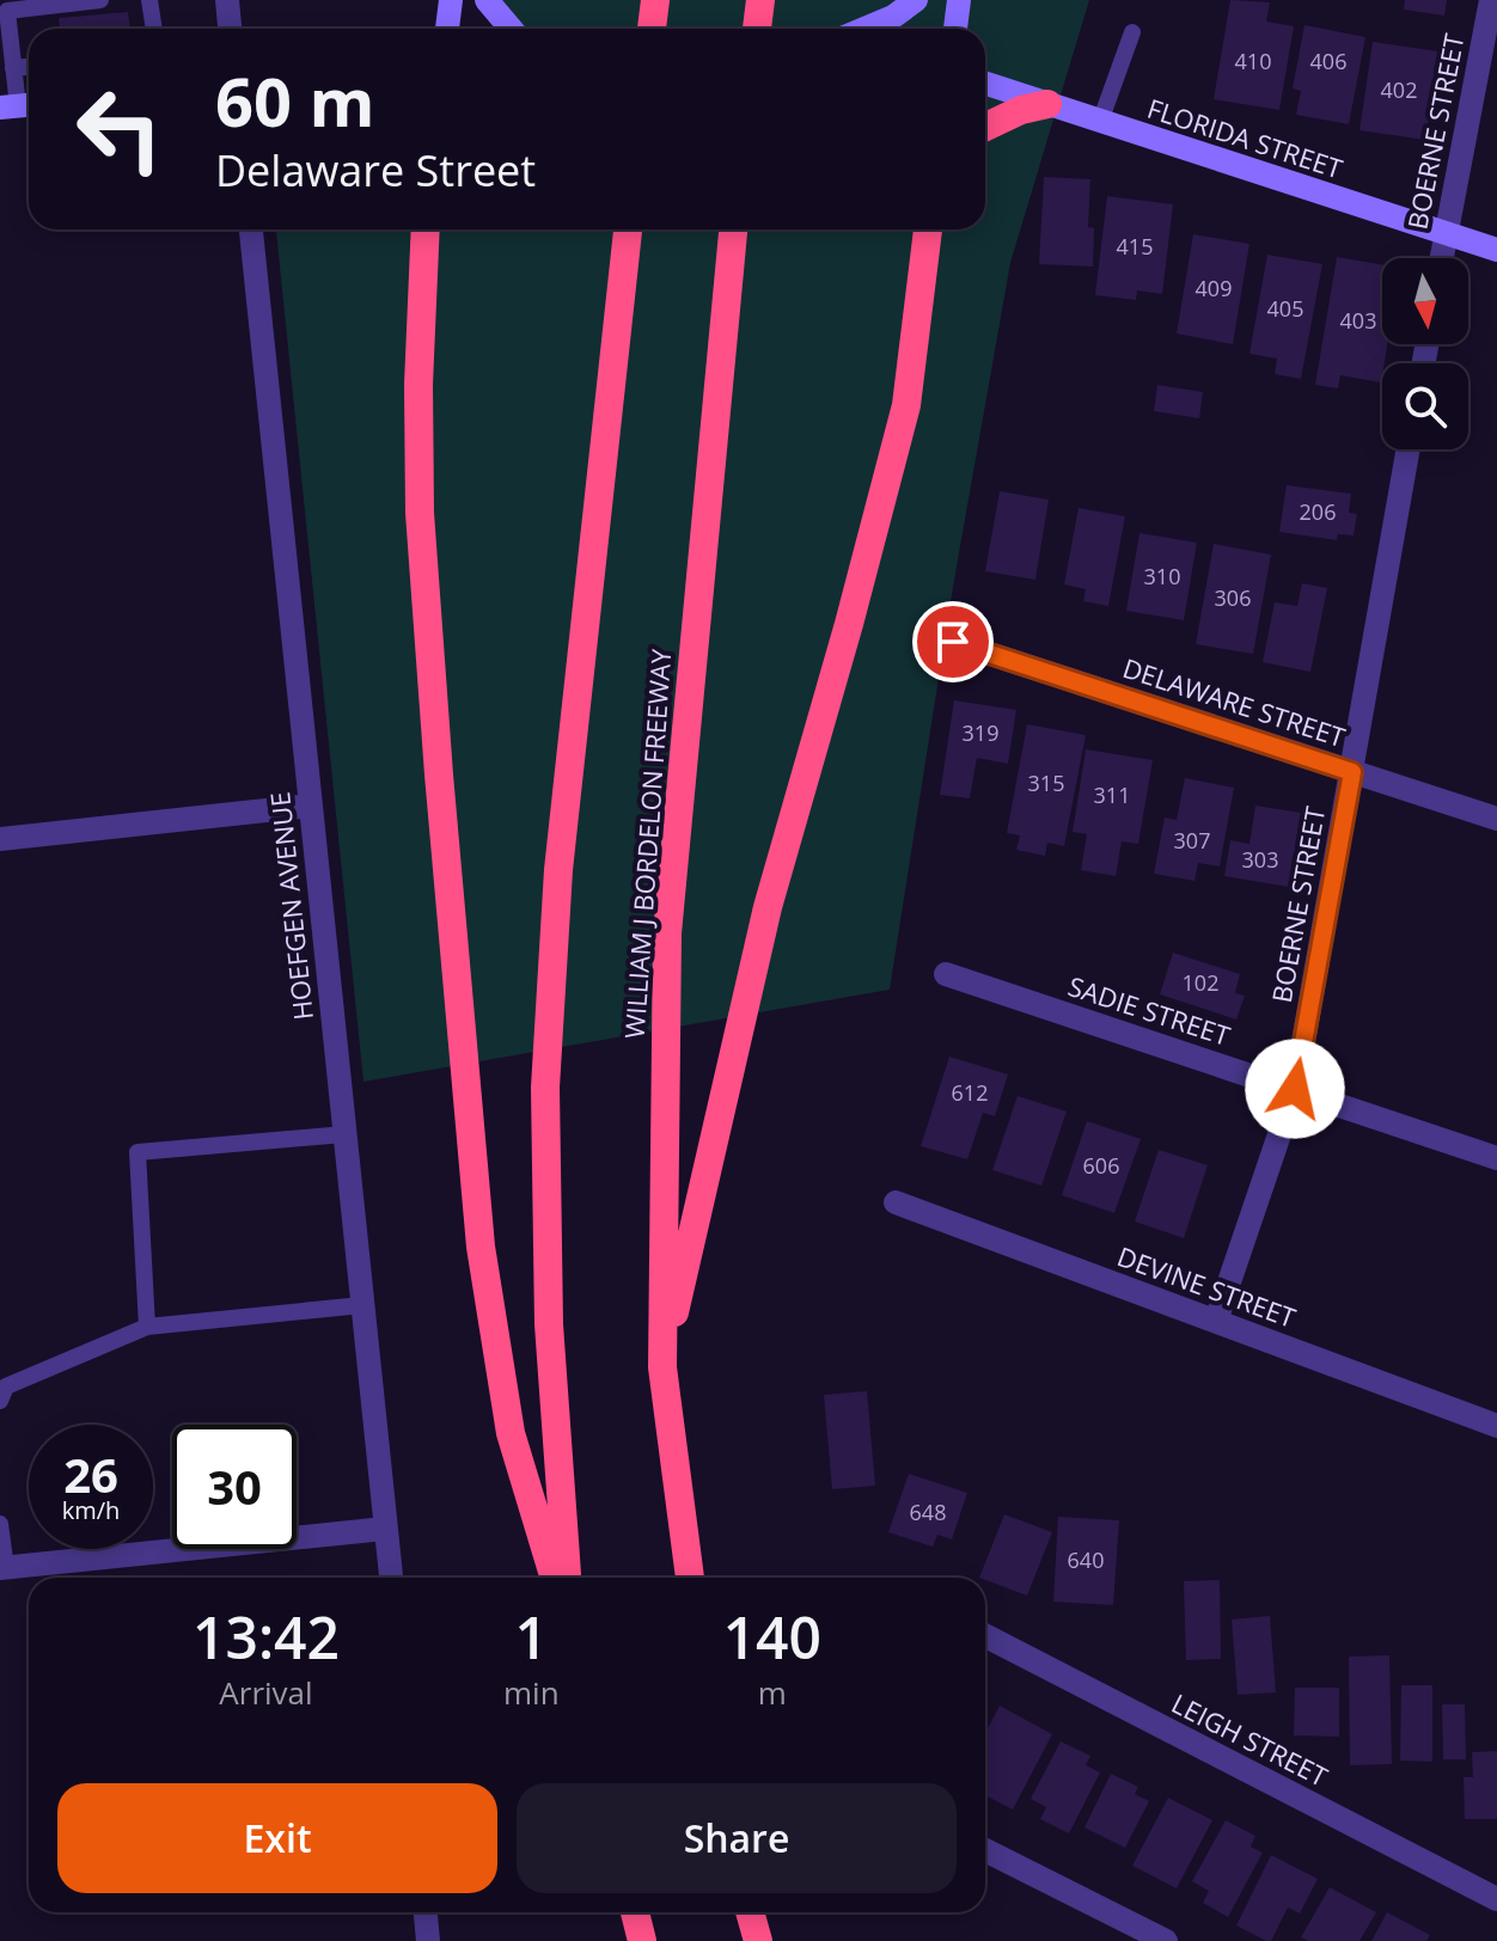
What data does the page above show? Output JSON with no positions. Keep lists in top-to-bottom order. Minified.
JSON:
{"streets":{"highway":["WILLIAM J BORDELON FREEWAY"],"street":["BOERNE STREET","FLORIDA STREET","DELAWARE STREET","HOEFGEN AVENUE","SADIE STREET","DEVINE STREET","LEIGH STREET"]},"crossings":[["BOERNE STREET","FLORIDA STREET"],["BOERNE STREET","DELAWARE STREET"],["BOERNE STREET","SADIE STREET"],["BOERNE STREET","DEVINE STREET"]],"house_numbers":["410","406","402","415","409","405","403","206","310","306","319","315","311","307","303","102","612","606","648","640"],"north":"bottom","page":{"turn":["60 m","Delaware Street"],"speed":"26 km/h","limit":"30","eta":["13:42","Arrival","1","min","140","m"],"buttons":["Exit","Share"]}}
